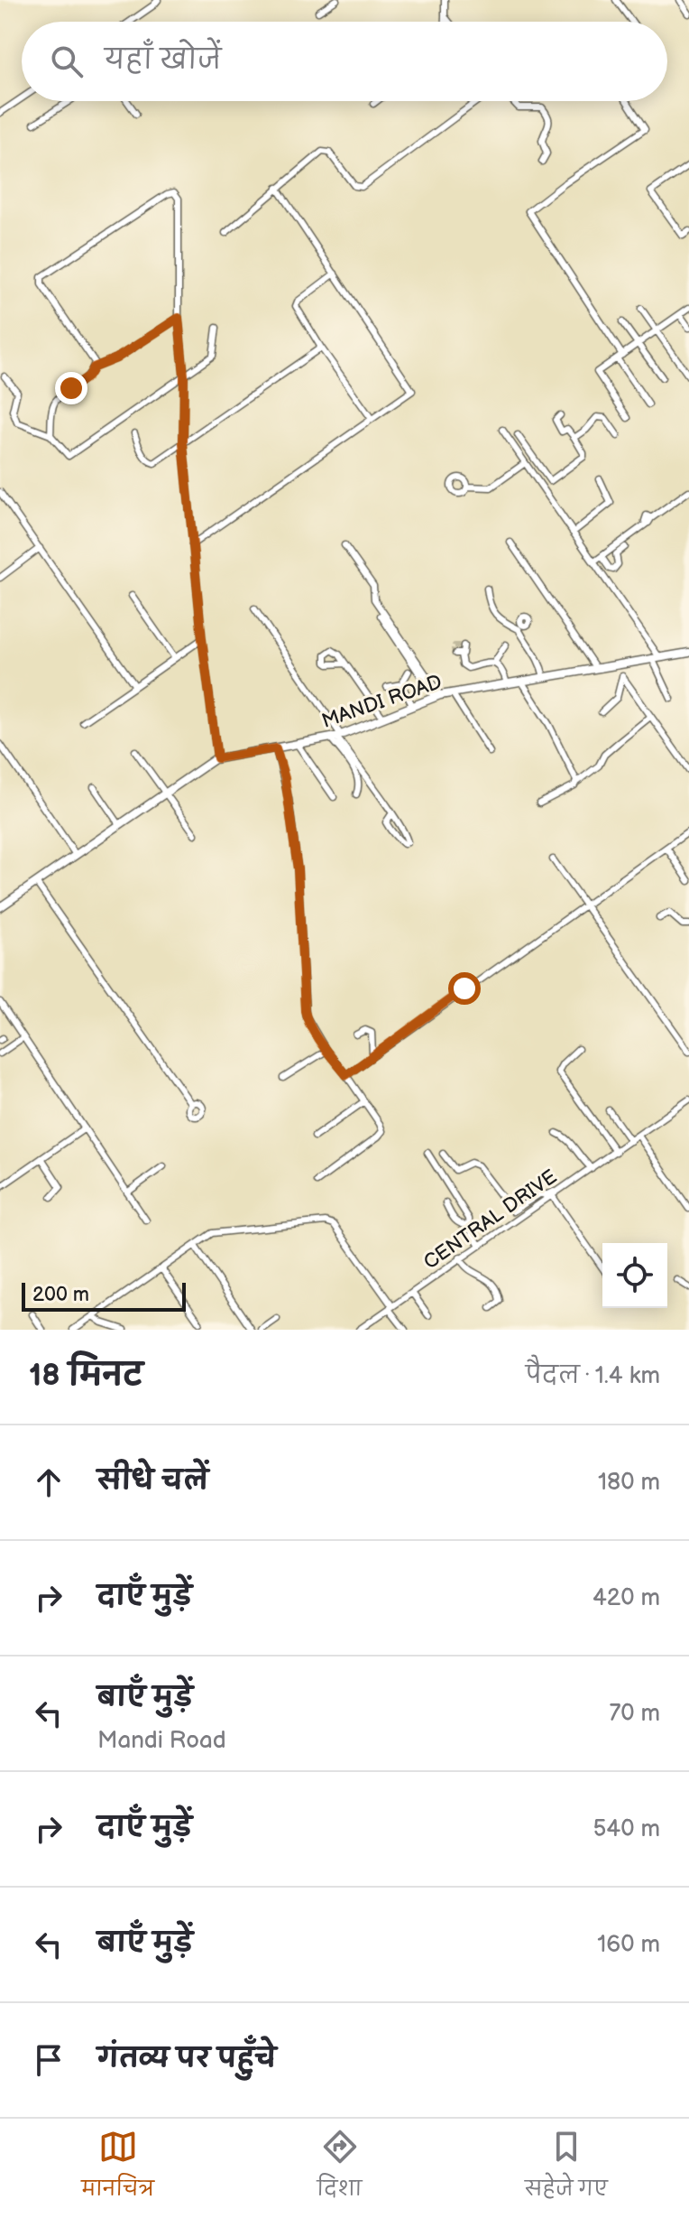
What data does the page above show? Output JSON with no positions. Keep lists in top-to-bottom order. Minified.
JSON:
{"streets":{"street":["MANDI ROAD","CENTRAL DRIVE"]},"scale_bar":"200 m","page":{"search":"यहाँ खोजें","scale":"200 m","heading":["18 मिनट","पैदल · 1.4 km"],"list":[["सीधे चलें","180 m"],["दाएँ मुड़ें","420 m"],["बाएँ मुड़ें","Mandi Road","70 m"],["दाएँ मुड़ें","540 m"],["बाएँ मुड़ें","160 m"],"गंतव्य पर पहुँचे"],"nav":["मानचित्र","दिशा","सहेजे गए"]}}
